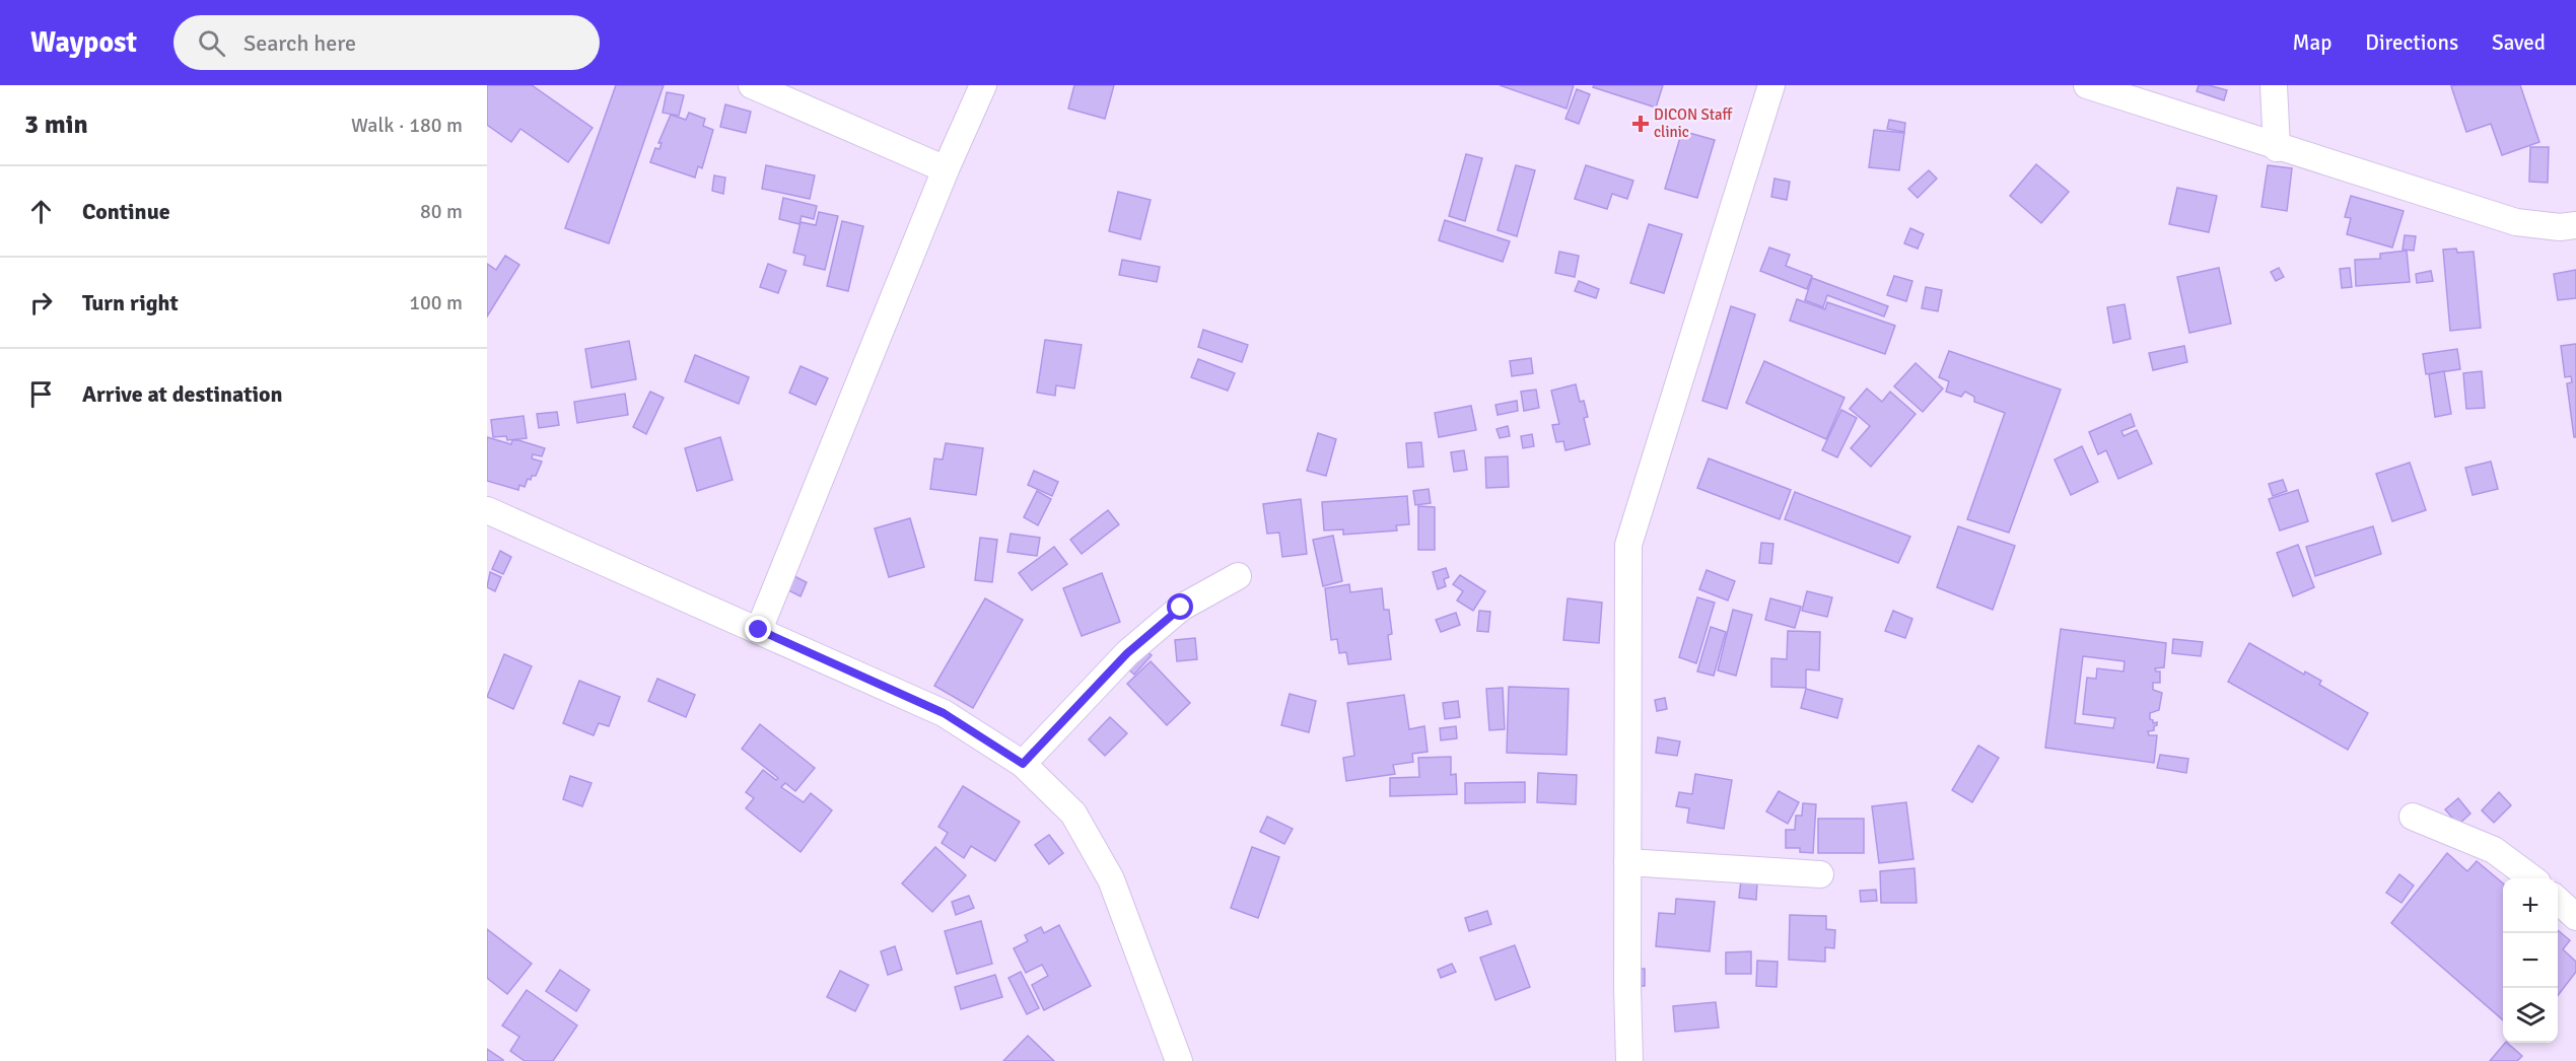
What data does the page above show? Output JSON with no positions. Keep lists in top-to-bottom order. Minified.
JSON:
{"places":{"health":["DICON Staff clinic"]},"page":{"header":"Waypost","search":"Search here","nav":["Map","Directions","Saved"],"heading":["3 min","Walk · 180 m"],"list":[["Continue","80 m"],["Turn right","100 m"],"Arrive at destination"],"map_buttons":["+","−"]}}
